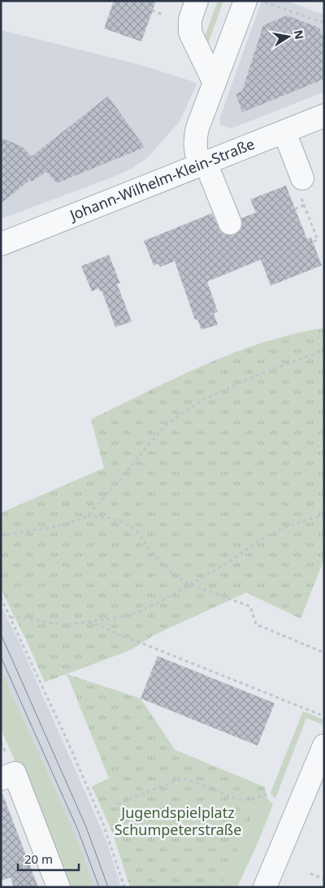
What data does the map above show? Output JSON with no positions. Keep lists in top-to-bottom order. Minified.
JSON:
{"streets":{"street":["Johann-Wilhelm-Klein-Straße"]},"parks":["Jugendspielplatz Schumpeterstraße"],"scale_bar":"20 m","north":"right"}
